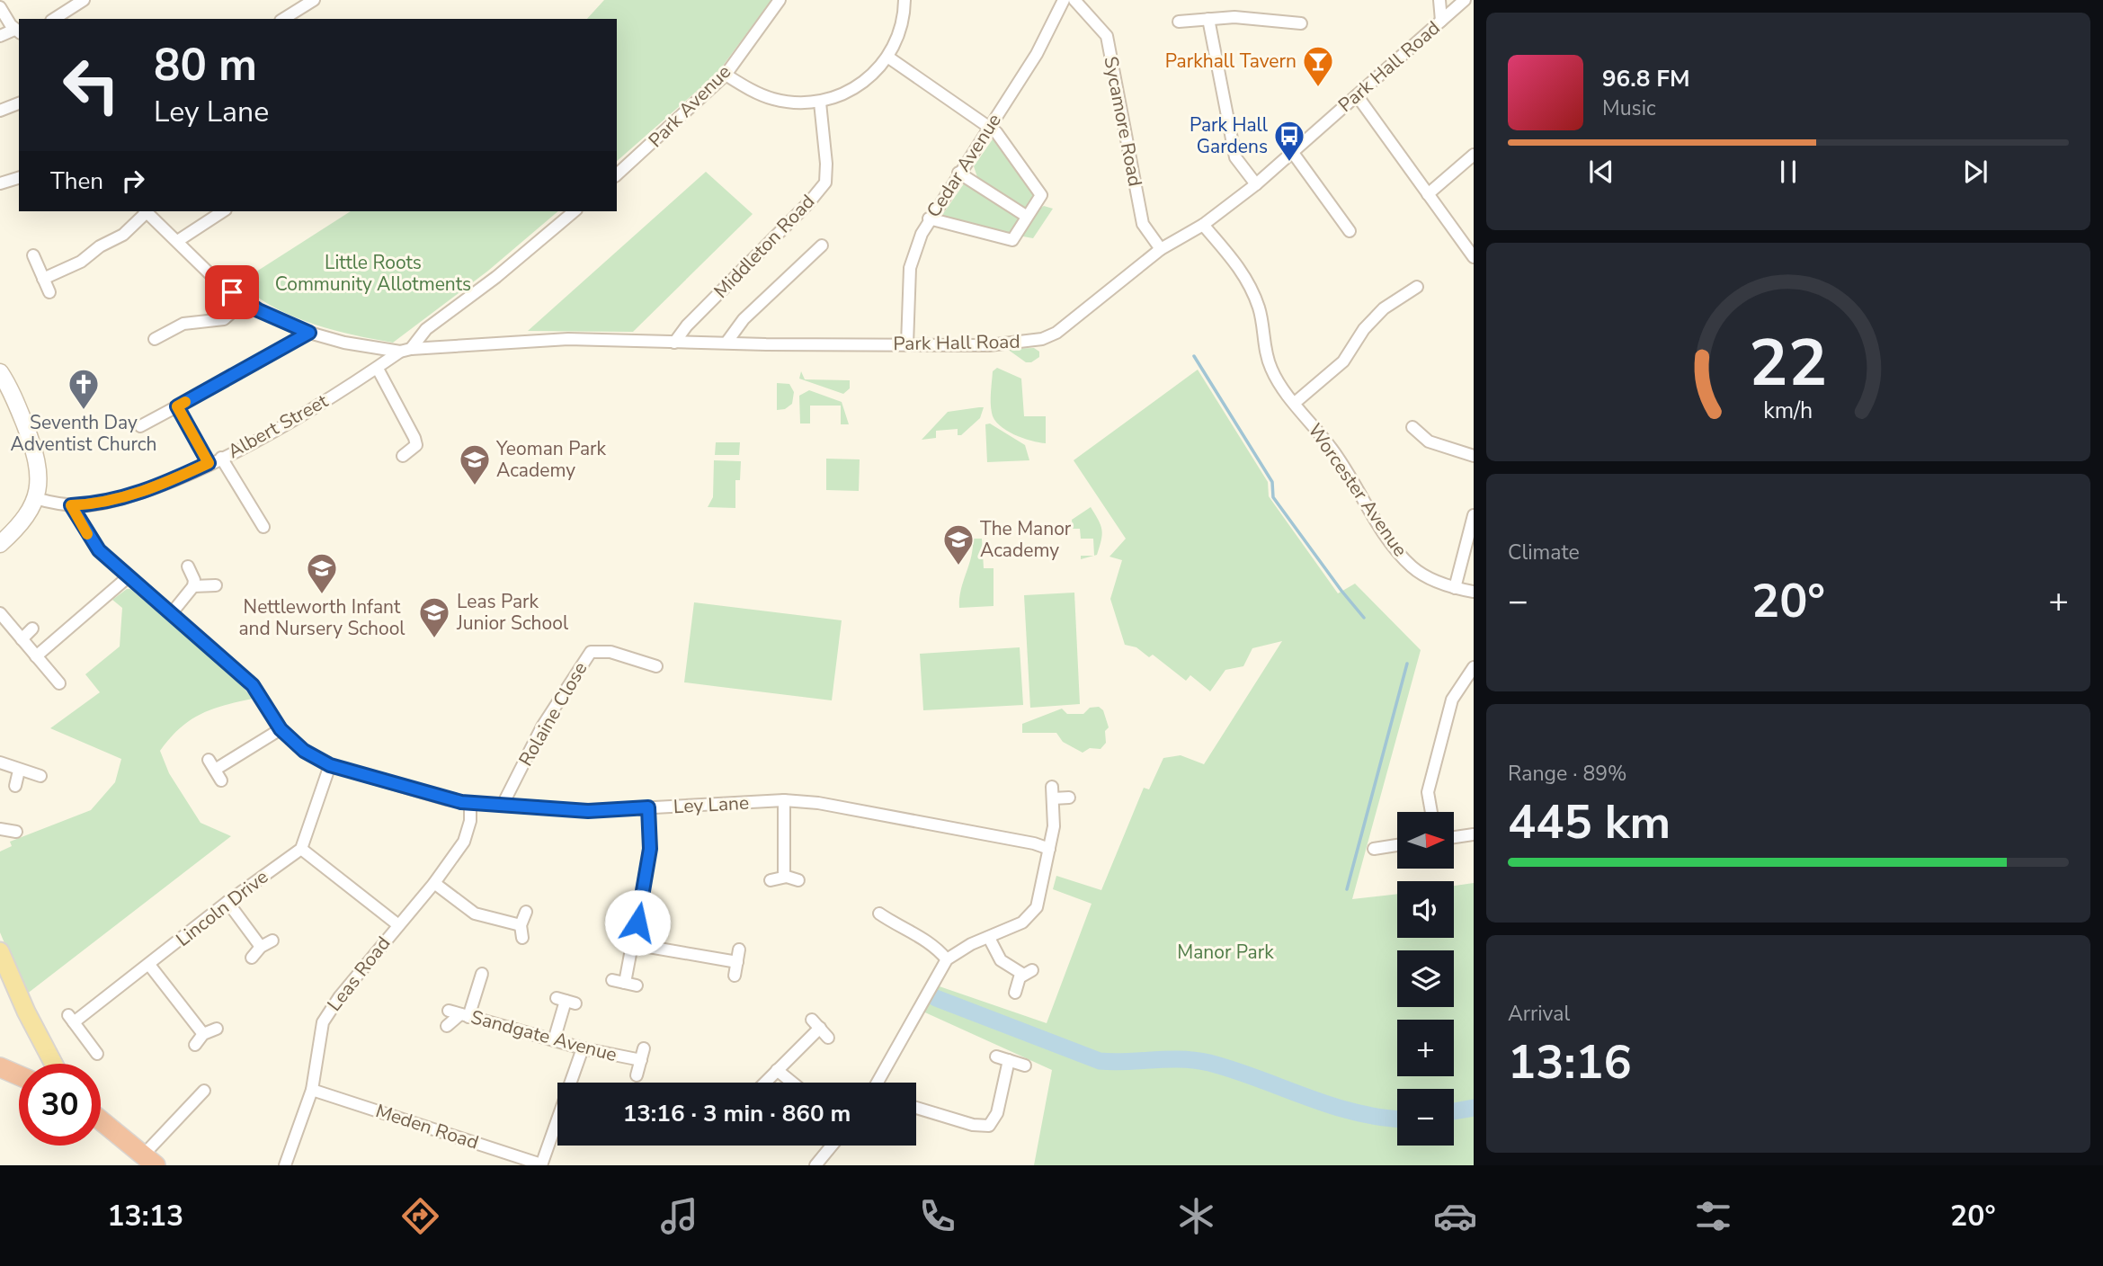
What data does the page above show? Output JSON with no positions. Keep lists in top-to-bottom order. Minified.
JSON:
{"streets":{"street":["Park Hall Road","Park Avenue","Sycamore Road","Cedar Avenue","Middleton Road","Albert Street","Worcester Avenue","Rolaine Close","Ley Lane","Lincoln Drive","Leas Road","Sandgate Avenue","Meden Road"]},"crossings":[["Park Hall Road","Sycamore Road"],["Park Hall Road","Cedar Avenue"],["Park Hall Road","Middleton Road"],["Park Hall Road","Albert Street"],["Park Hall Road","Worcester Avenue"],["Albert Street","Ley Lane"],["Rolaine Close","Ley Lane"],["Ley Lane","Leas Road"],["Leas Road","Meden Road"]],"parks":["Little Roots Community Allotments","Manor Park"],"places":{"bar":["Parkhall Tavern"],"bus stop":["Park Hall Gardens"],"church":["Seventh Day Adventist Church"],"school or university":["Yeoman Park Academy","The Manor Academy","Nettleworth Infant and Nursery School","Leas Park Junior School"]},"north":"right","page":{"turn":["80 m","Ley Lane"],"song":["96.8 FM","Music"],"then":"Then","tile":["Climate",["Range · 89%","445 km"],["Arrival","13:16"]],"heat":["−","20°","+"],"map_buttons":["+","−"],"limit":"30","trip":"13:16 · 3 min · 860 m","tabs":["13:13","20°"],"gauge":["22","km/h"]}}
